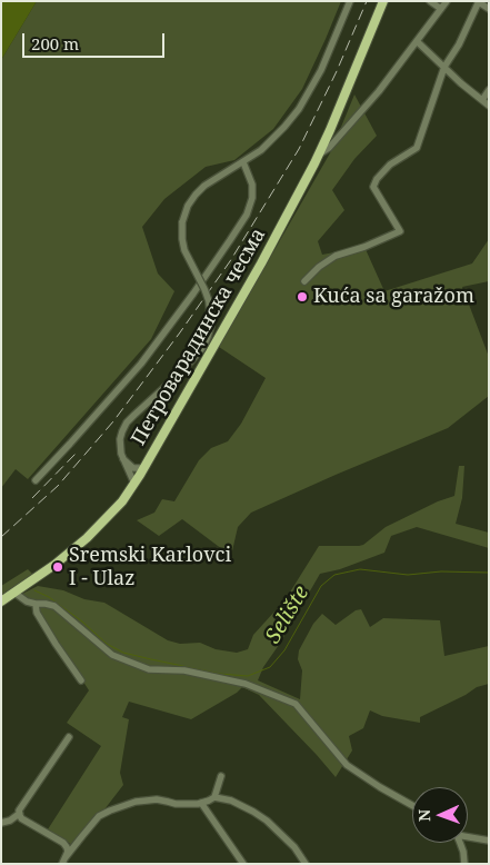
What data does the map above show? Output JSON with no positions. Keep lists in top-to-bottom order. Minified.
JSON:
{"streets":{"main road":["Петроварадинска чесма"]},"water":["Selište"],"places":["Kuća sa garažom","Sremski Karlovci I - Ulaz"],"scale_bar":"200 m","north":"left"}
